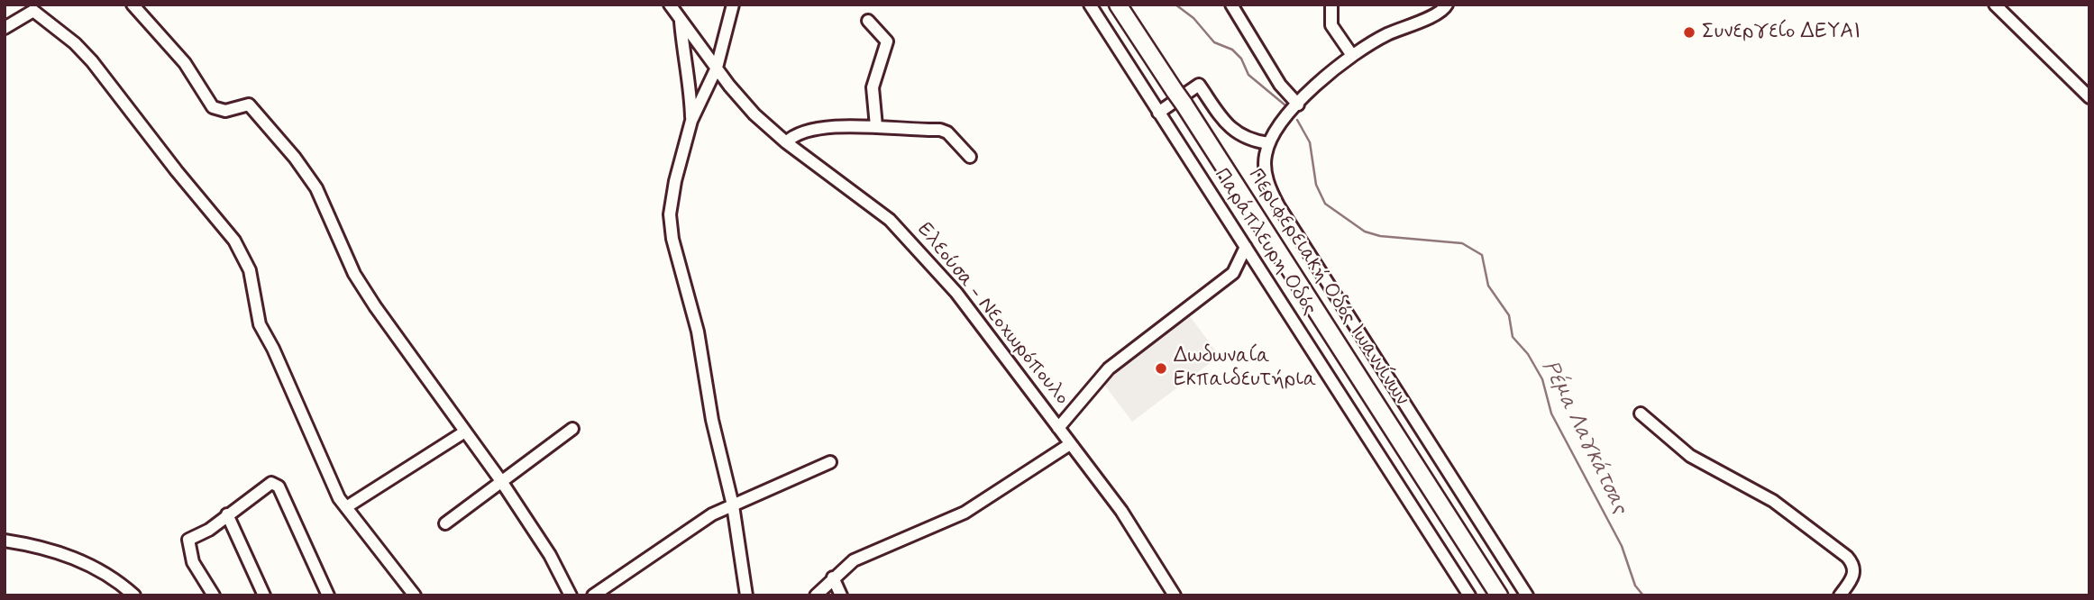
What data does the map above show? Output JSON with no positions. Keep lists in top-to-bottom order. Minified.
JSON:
{"streets":{"highway":["Περιφερειακή Οδός Ιωαννίνων"],"street":["Παράπλευρη Οδός","Ελεούσα - Νεοχωρόπουλο"]},"water":["Ρέμα Λαγκάτσας"],"places":["Συνεργείο ΔΕΥΑΙ","Δωδωναία Εκπαιδευτήρια"]}
